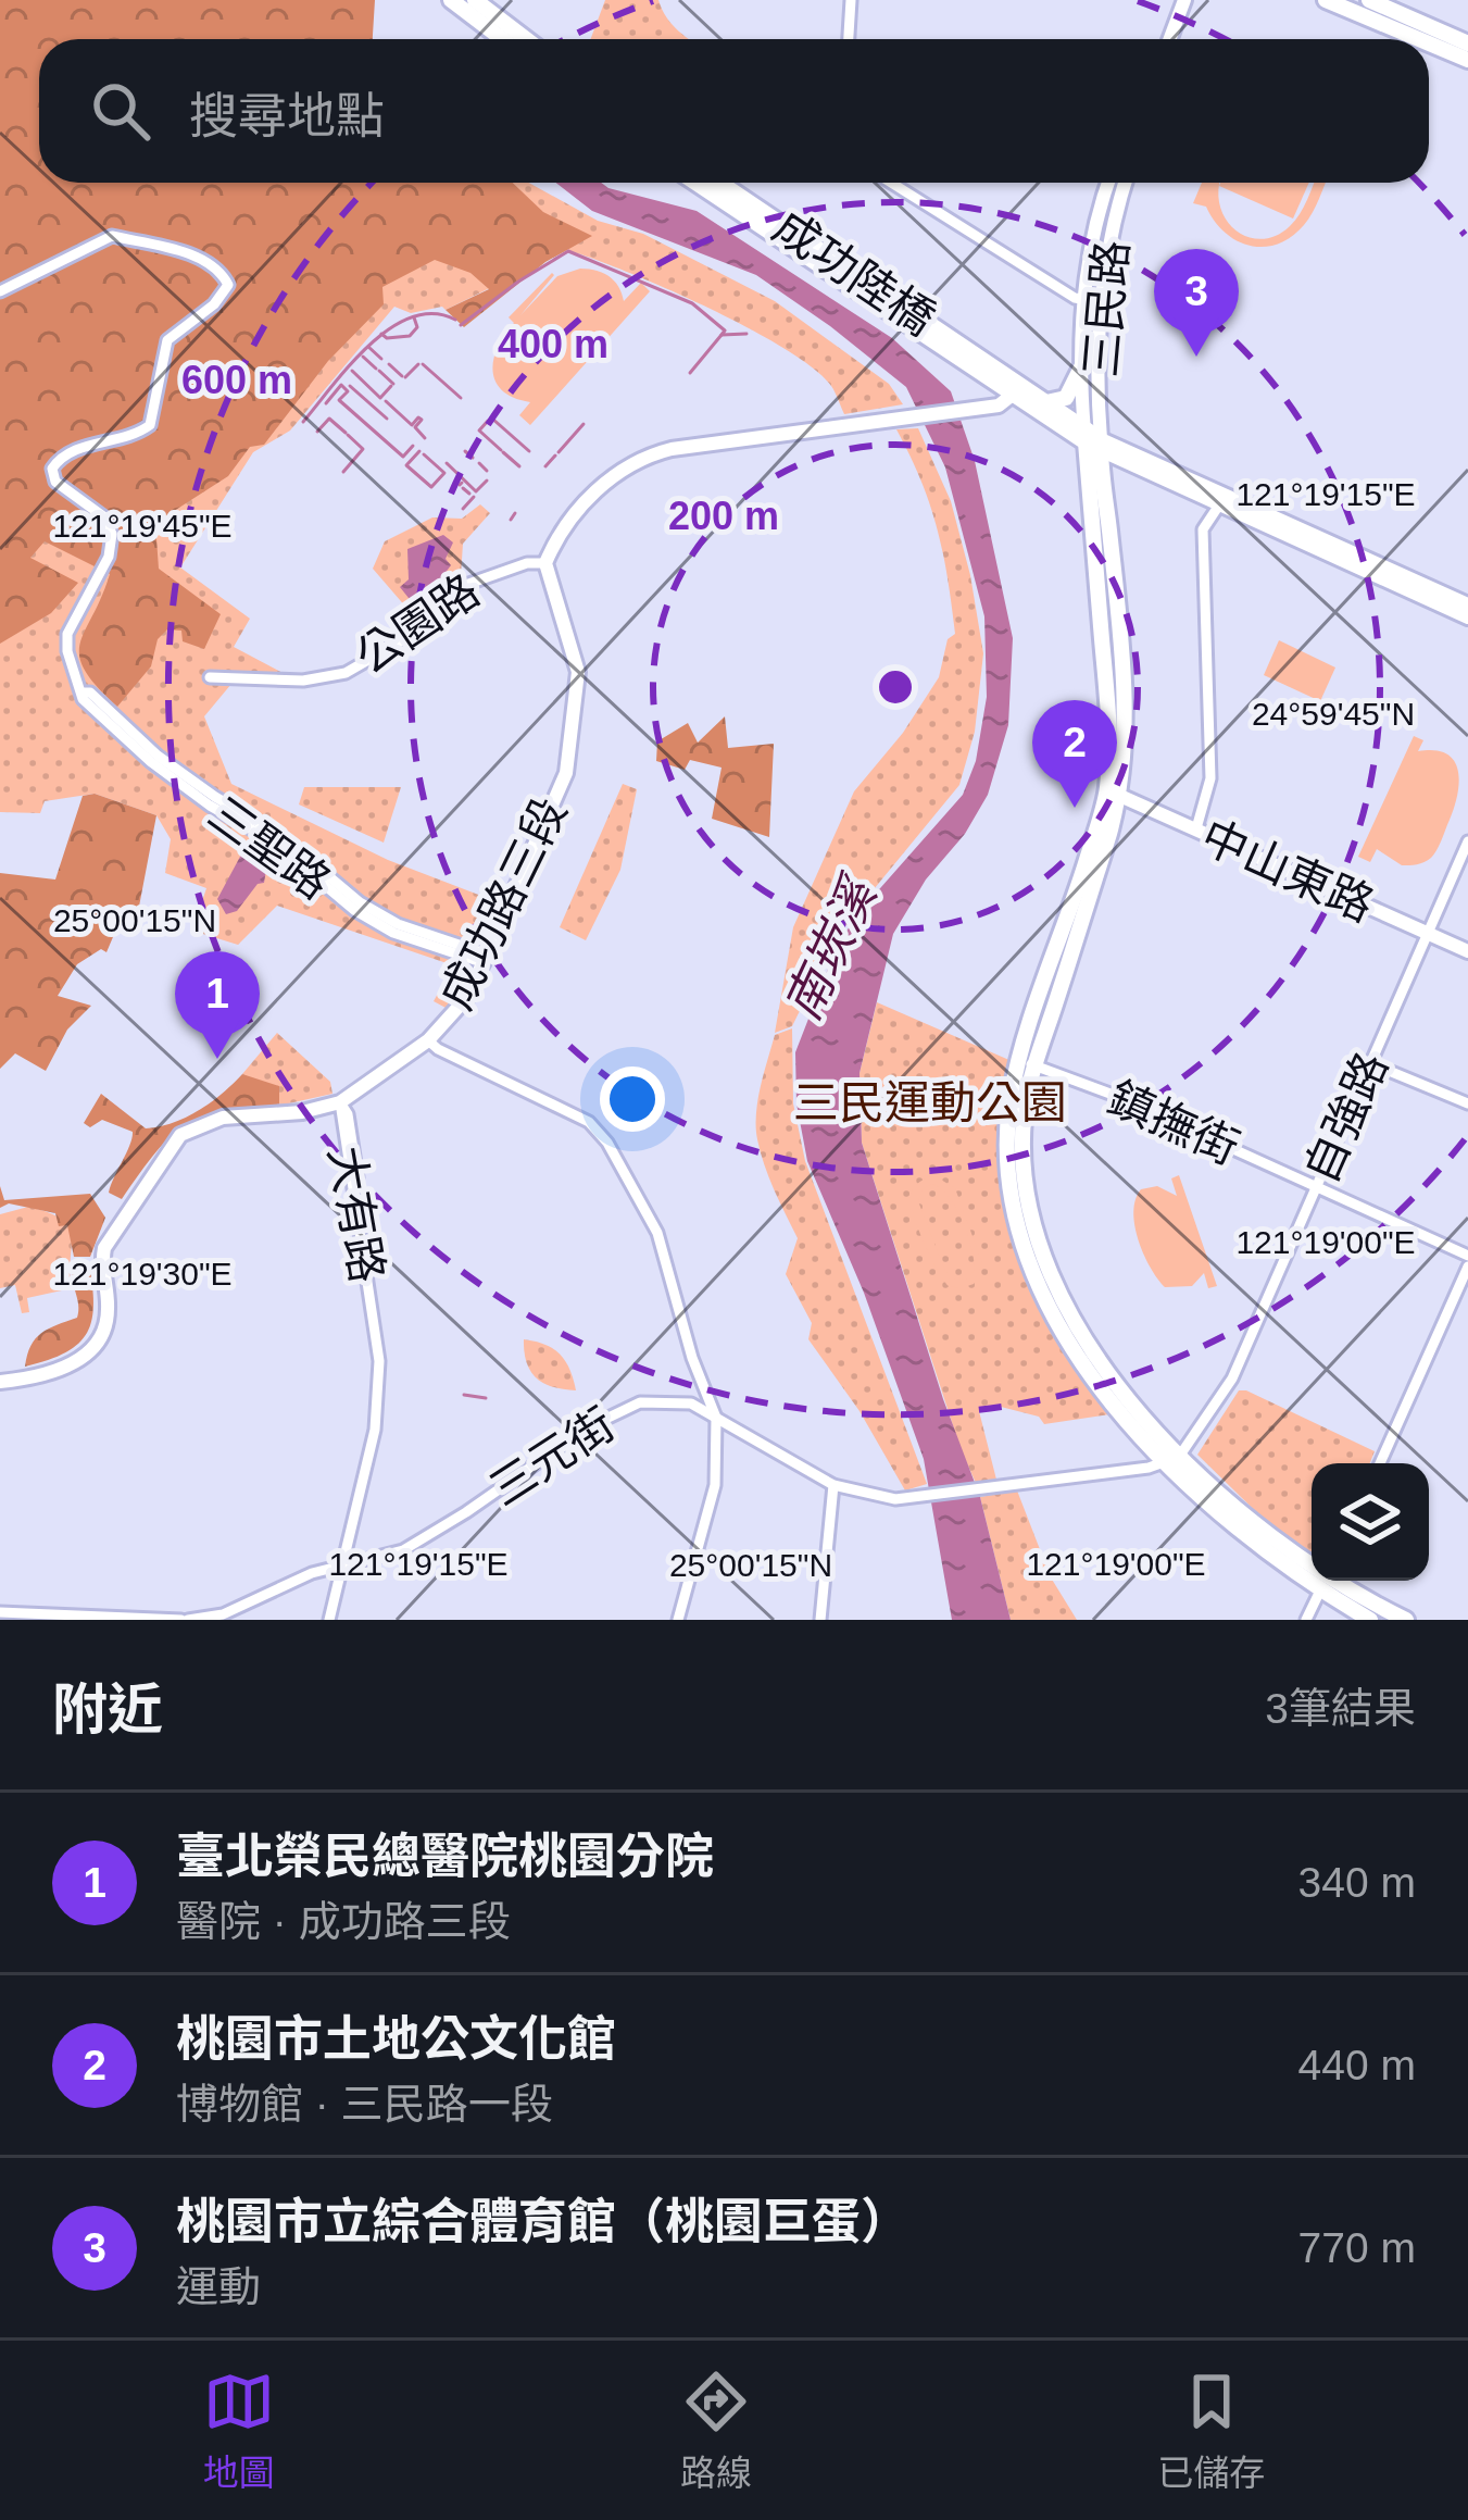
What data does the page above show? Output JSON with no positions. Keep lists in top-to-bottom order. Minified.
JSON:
{"streets":{"main road":["成功陸橋"],"street":["三民路","公園路","三聖路","中山東路","成功路三段","自強路","鎮撫街","大有路","三元街"]},"crossings":[["公園路","成功路三段"],["三聖路","成功路三段"],["中山東路","自強路"],["成功路三段","大有路"],["自強路","鎮撫街"],["自強路","三元街"],["大有路","三元街"]],"water":["南崁溪"],"parks":["三民運動公園"],"page":{"search":"搜尋地點","pins":["3","2","1"],"heading":["附近","3筆結果"],"list":[{"mark":"1","name":"臺北榮民總醫院桃園分院","note":"醫院 · 成功路三段","value":"340 m"},{"mark":"2","name":"桃園市土地公文化館","note":"博物館 · 三民路一段","value":"440 m"},{"mark":"3","name":"桃園市立綜合體育館（桃園巨蛋）","note":"運動","value":"770 m"}],"nav":["地圖","路線","已儲存"]},"coordinates":["121°19'15\"E","121°19'45\"E","24°59'45\"N","25°00'15\"N","121°19'00\"E","121°19'30\"E"],"rings":["400 m","600 m","200 m"]}
